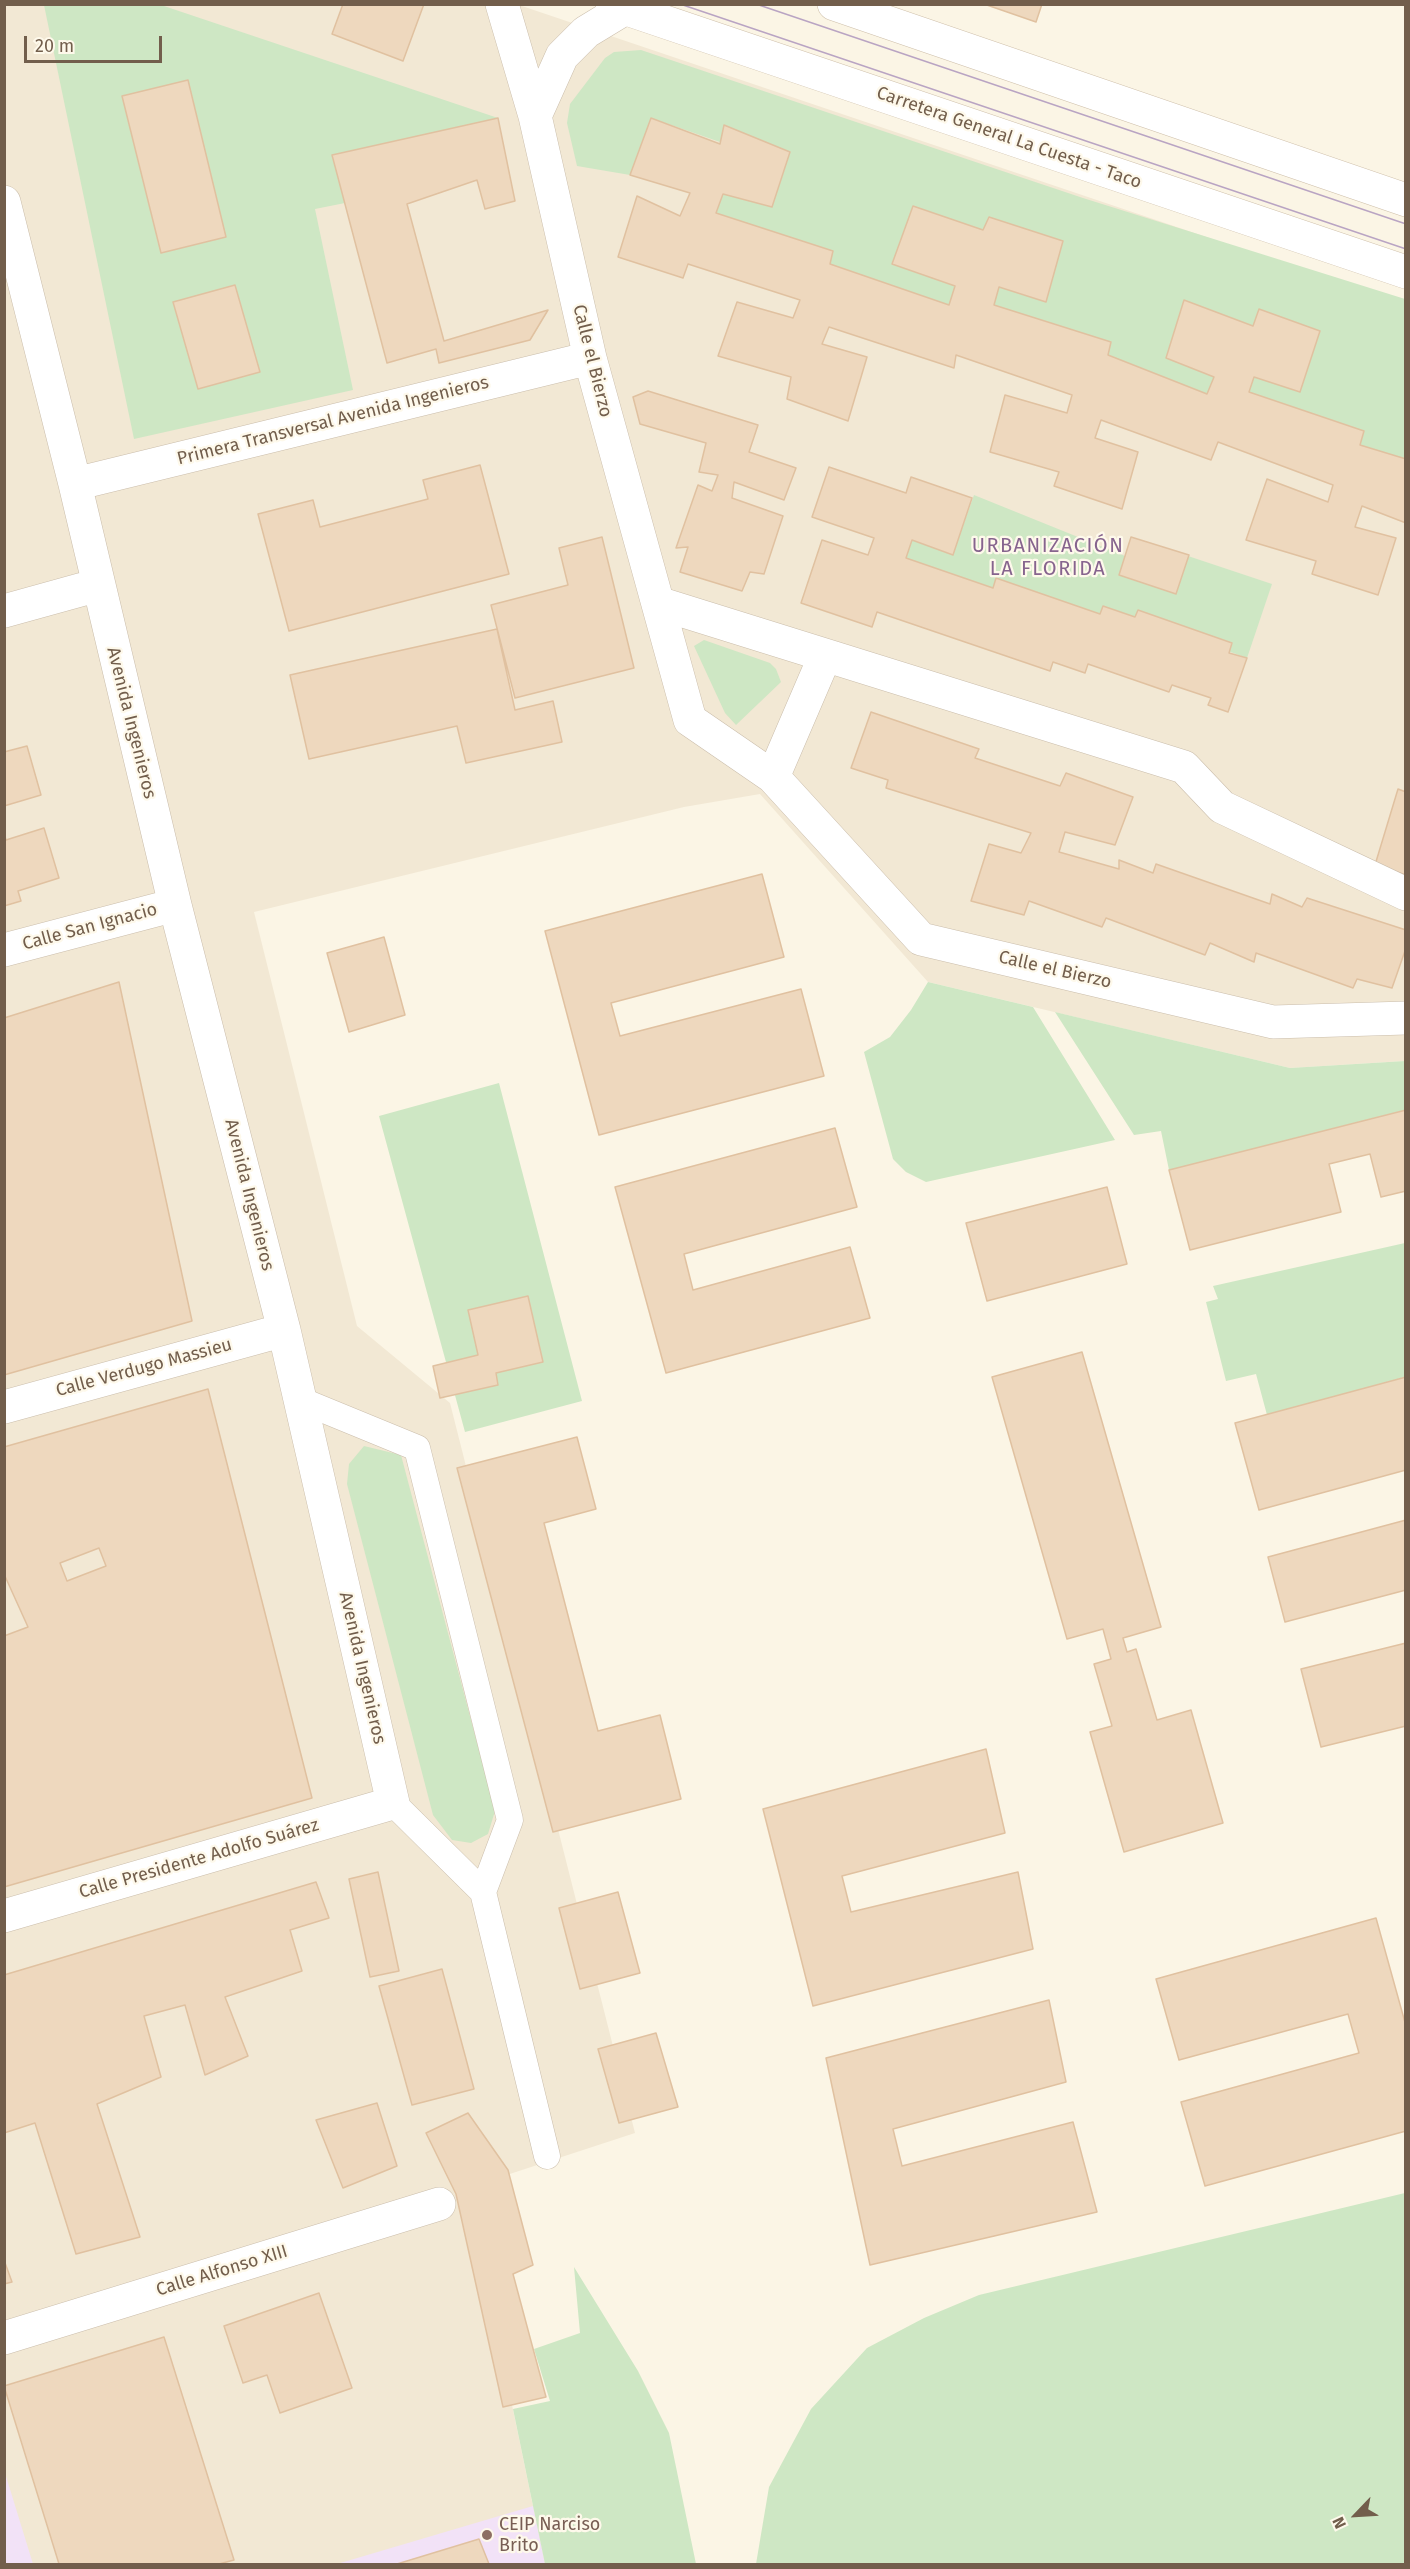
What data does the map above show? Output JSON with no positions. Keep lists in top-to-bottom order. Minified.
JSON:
{"streets":{"street":["Carretera General La Cuesta - Taco","Calle el Bierzo","Primera Transversal Avenida Ingenieros","Avenida Ingenieros","Calle San Ignacio","Calle Verdugo Massieu","Calle Presidente Adolfo Suárez","Calle Alfonso XIII"]},"crossings":[["Calle el Bierzo","Primera Transversal Avenida Ingenieros"],["Primera Transversal Avenida Ingenieros","Avenida Ingenieros"],["Avenida Ingenieros","Calle San Ignacio"],["Avenida Ingenieros","Calle Verdugo Massieu"],["Avenida Ingenieros","Calle Presidente Adolfo Suárez"]],"districts":["URBANIZACIÓN LA FLORIDA"],"places":["CEIP Narciso Brito"],"scale_bar":"20 m","north":"bottom left"}
